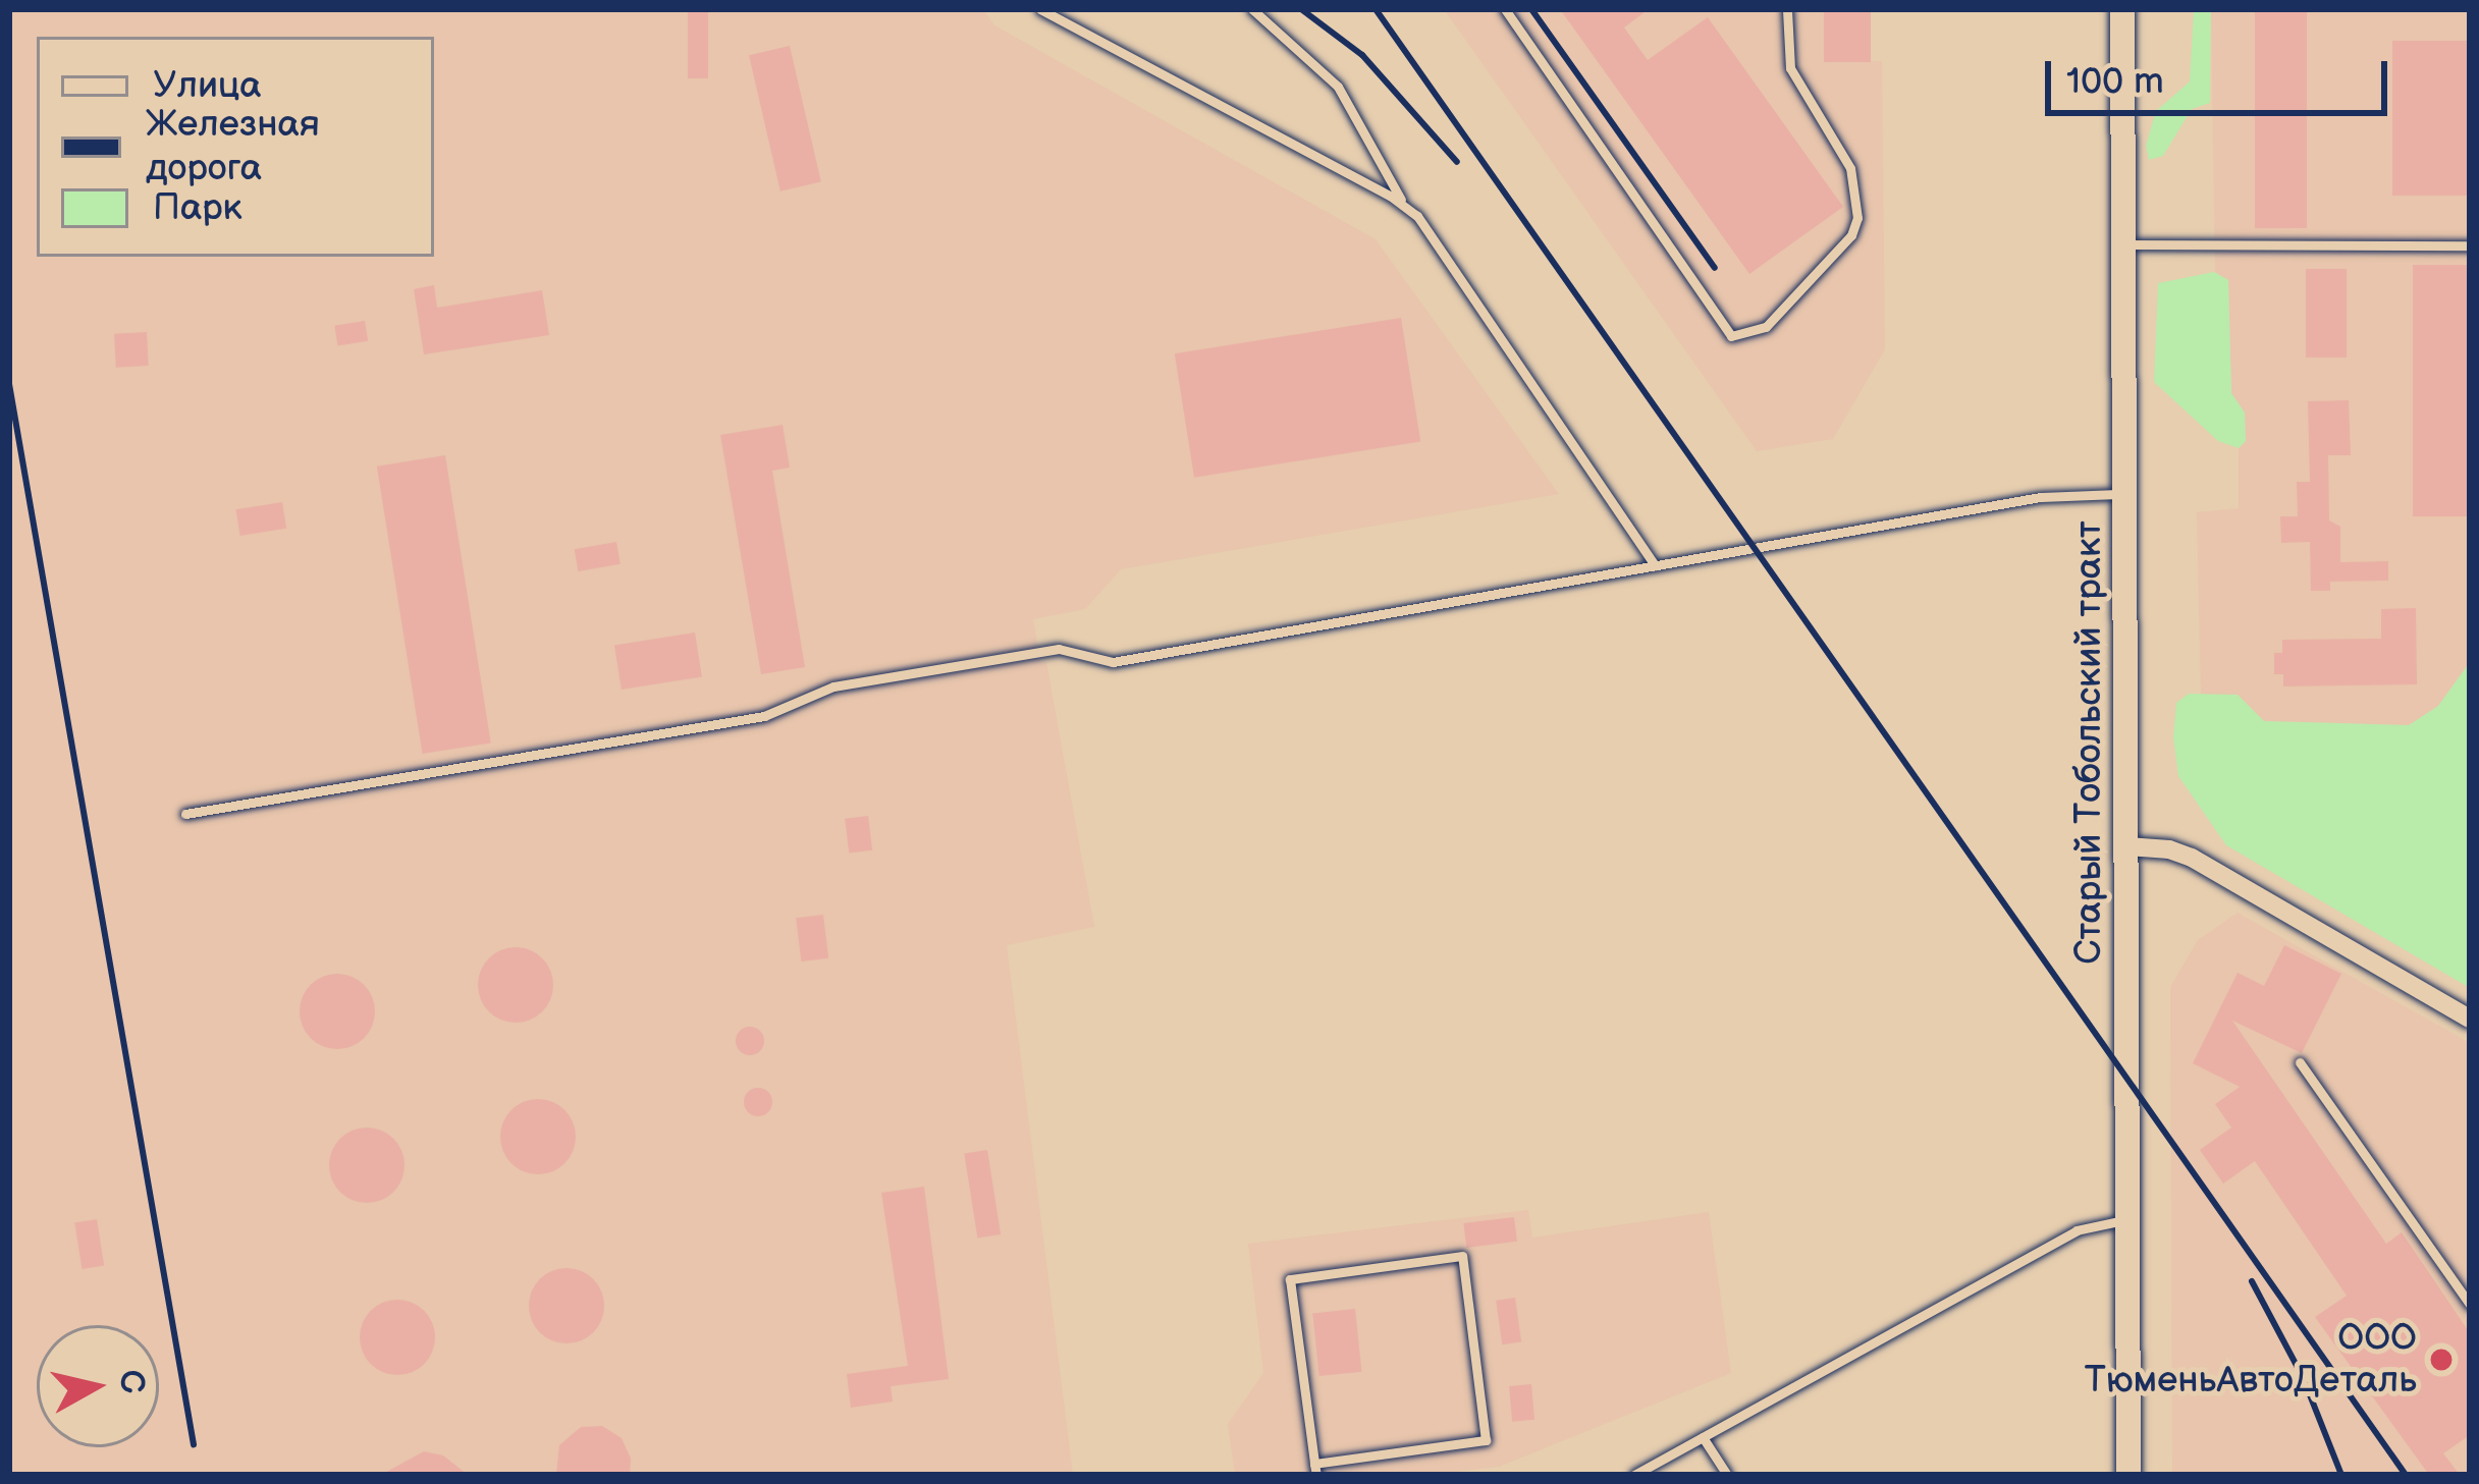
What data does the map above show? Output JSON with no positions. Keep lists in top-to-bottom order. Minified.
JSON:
{"streets":{"street":["Старый Тобольский тракт"]},"places":["ООО ТюменьАвтоДеталь"],"legend":["Улица","Железная дорога","Парк"],"scale_bar":"100 m","north":"right"}
